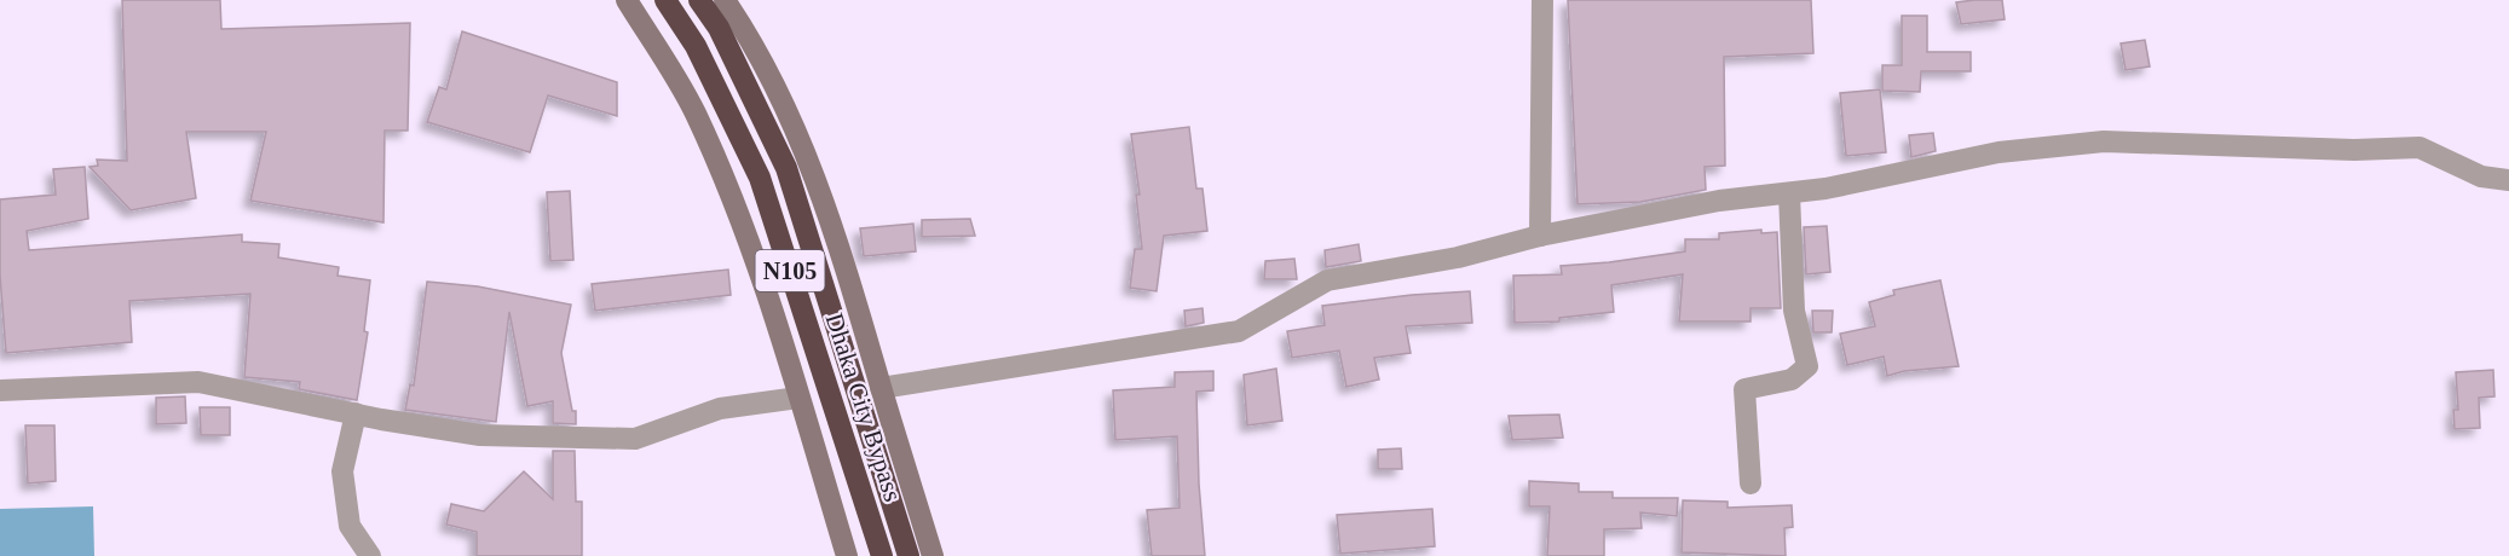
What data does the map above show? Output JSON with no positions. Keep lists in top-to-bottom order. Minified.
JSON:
{"streets":{"highway":["N105","Dhaka City Bypass"]}}
